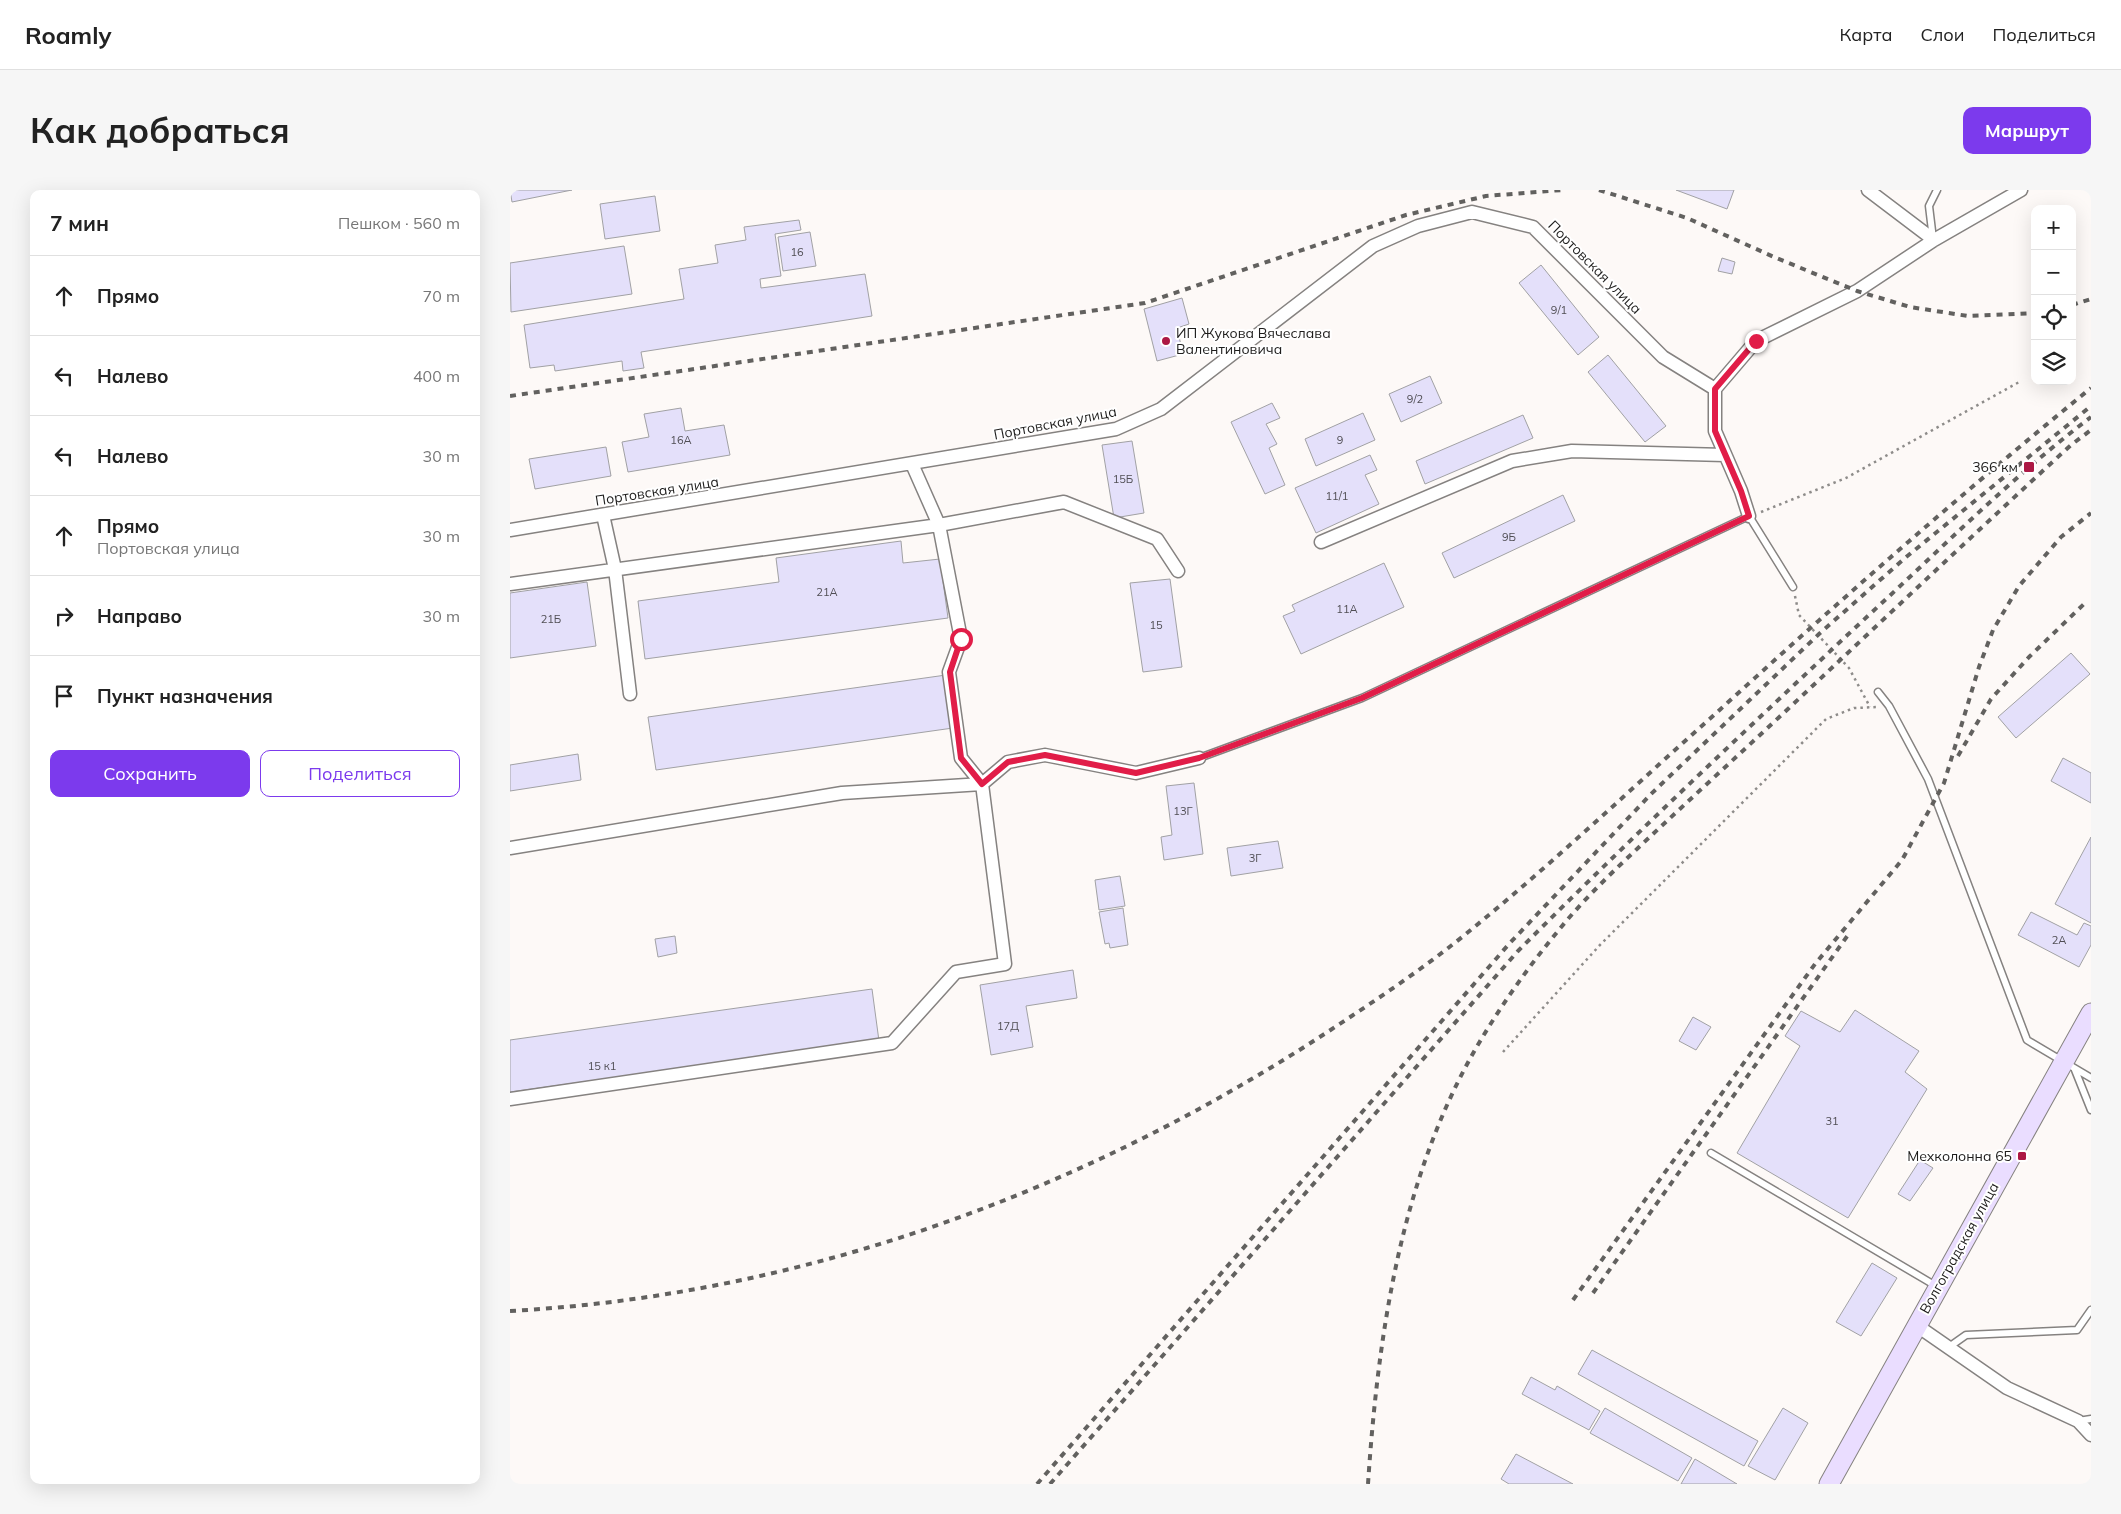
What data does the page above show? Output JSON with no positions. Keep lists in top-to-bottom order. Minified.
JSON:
{"streets":{"main road":["Волгоградская улица"],"street":["Портовская улица"]},"places":{"other":["ИП Жукова Вячеслава Валентиновича"],"transit":["366 км","Мехколонна 65"]},"house_numbers":["16","9/1","9/2","16А","9","15Б","11/1","9Б","21А","11А","21Б","15","13Г","3Г","2А","17Д","15 к1","31"],"page":{"header":"Roamly","nav":["Карта","Слои","Поделиться"],"buttons":["Маршрут",["Сохранить","Поделиться"]],"title":"Как добраться","heading":["7 мин","Пешком · 560 m"],"map_buttons":["+","−"],"list":[["Прямо","70 m"],["Налево","400 m"],["Налево","30 m"],["Прямо","Портовская улица","30 m"],["Направо","30 m"],"Пункт назначения"]}}
